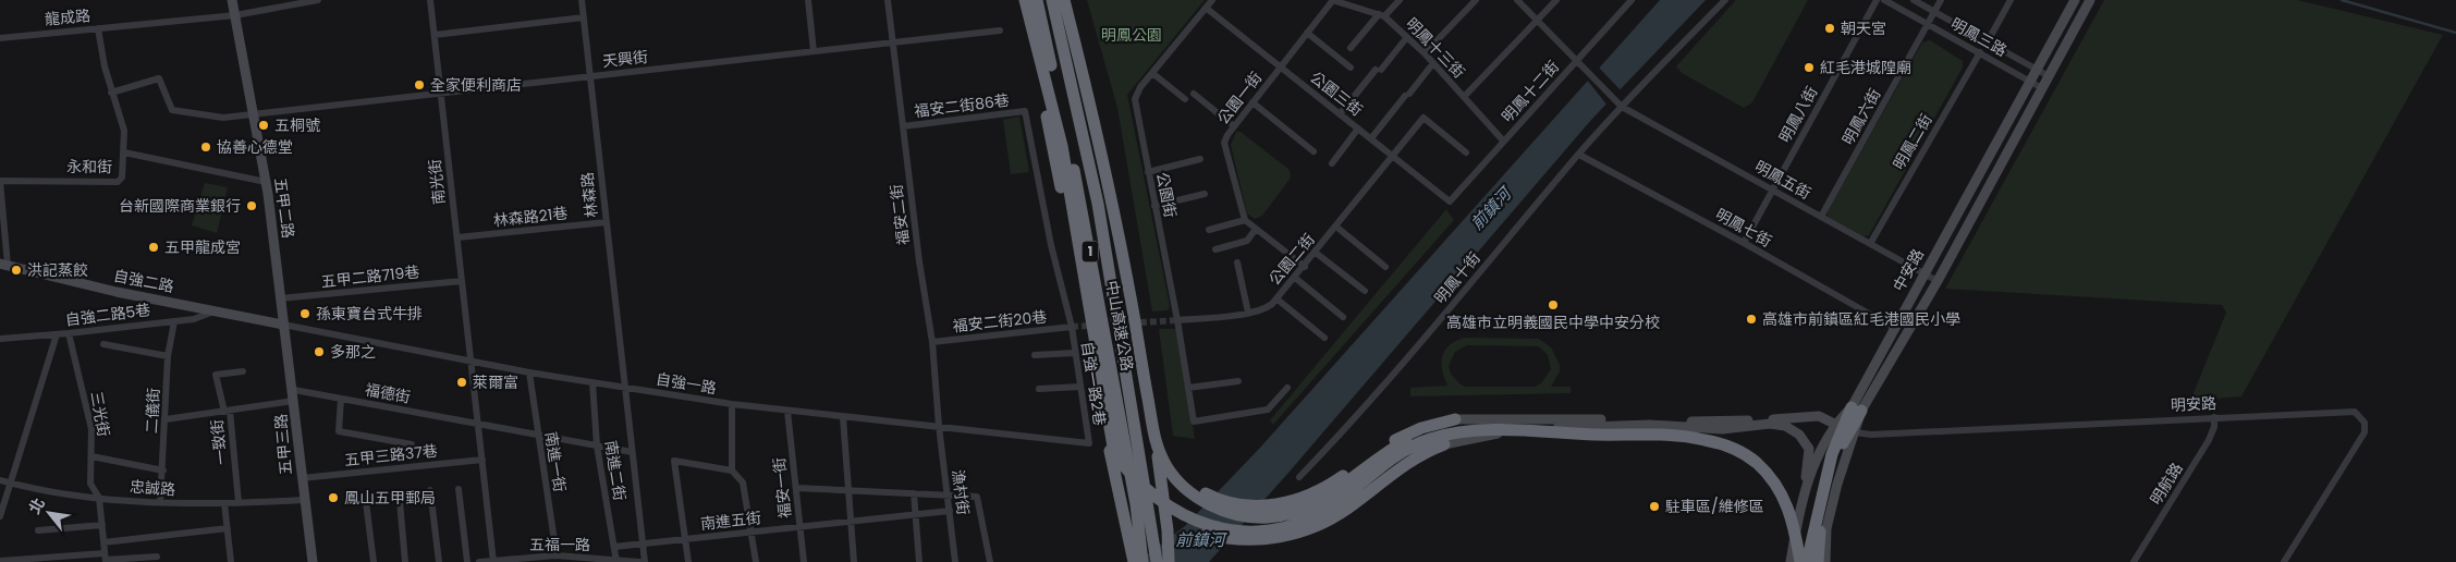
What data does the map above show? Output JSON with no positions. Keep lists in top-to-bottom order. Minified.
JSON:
{"streets":{"highway":["1","中山高速公路"],"street":["龍成路","明鳳三路","明鳳十三街","天興街","明鳳十二街","公園三街","公園一街","福安二街86巷","明鳳八街","明鳳六街","明鳳二街","永和街","明鳳五街","南光街","林森路","公園街","五甲二路","福安二街","林森路21巷","明鳳七街","公園二街","中安路","五甲二路719巷","明鳳十街","自強二路","自強二路5巷","福安二街20巷","自強一路","自強一路2巷","福德街","明安路","二儀街","三光街","一致街","五甲三路","五甲三路37巷","南進一街","南進二街","明航路","忠誠路","福安一街","漁村街","南進五街","五福一路"]},"crossings":[["龍成路","永和街"],["龍成路","五甲二路"],["明鳳三路","明鳳六街"],["明鳳三路","明鳳二街"],["明鳳三路","中安路"],["明鳳十三街","明鳳十二街"],["明鳳十三街","公園一街"],["天興街","永和街"],["天興街","南光街"],["天興街","林森路"],["天興街","五甲二路"],["天興街","福安二街"],["明鳳十二街","公園三街"],["明鳳十二街","明鳳五街"],["公園三街","公園一街"],["公園三街","公園街"],["公園三街","公園二街"],["福安二街86巷","福安二街"],["福安二街86巷","自強一路2巷"],["明鳳八街","明鳳五街"],["明鳳八街","明鳳七街"],["明鳳六街","明鳳五街"],["明鳳二街","明鳳五街"],["明鳳五街","中安路"],["明鳳五街","明鳳十街"],["南光街","林森路21巷"],["南光街","五甲二路719巷"],["南光街","自強一路"],["林森路","林森路21巷"],["林森路","自強一路"],["林森路","福德街"],["林森路","南進五街"],["公園街","公園二街"],["五甲二路","五甲二路719巷"],["五甲二路","自強二路"],["五甲二路","自強一路"],["五甲二路","五甲三路"],["福安二街","福安二街20巷"],["福安二街","自強一路"],["福安二街","漁村街"],["明鳳七街","中安路"],["明鳳七街","明鳳十街"],["自強二路","自強二路5巷"],["自強二路","自強一路"],["自強二路","五甲三路"],["自強二路5巷","二儀街"],["自強二路5巷","三光街"],["福安二街20巷","自強一路2巷"],["自強一路","自強一路2巷"],["自強一路","五甲三路"],["自強一路","南進一街"],["自強一路","南進二街"],["自強一路","福安一街"],["自強一路","漁村街"],["福德街","五甲三路"],["福德街","南進一街"],["福德街","南進二街"],["明安路","明航路"],["二儀街","一致街"],["二儀街","忠誠路"],["三光街","忠誠路"],["一致街","忠誠路"],["五甲三路","五甲三路37巷"],["五甲三路","忠誠路"],["南進一街","五福一路"],["南進二街","南進五街"],["南進二街","五福一路"],["福安一街","南進五街"],["漁村街","南進五街"]],"water":["前鎮河"],"parks":["明鳳公園"],"places":["朝天宮","紅毛港城隍廟","全家便利商店","五桐號","協善心德堂","台新國際商業銀行","五甲龍成宮","洪記蒸餃","高雄市立明義國民中學中安分校","孫東寶台式牛排","高雄市前鎮區紅毛港國民小學","多那之","萊爾富","鳳山五甲郵局","駐車區/維修區"],"north":"top left"}
